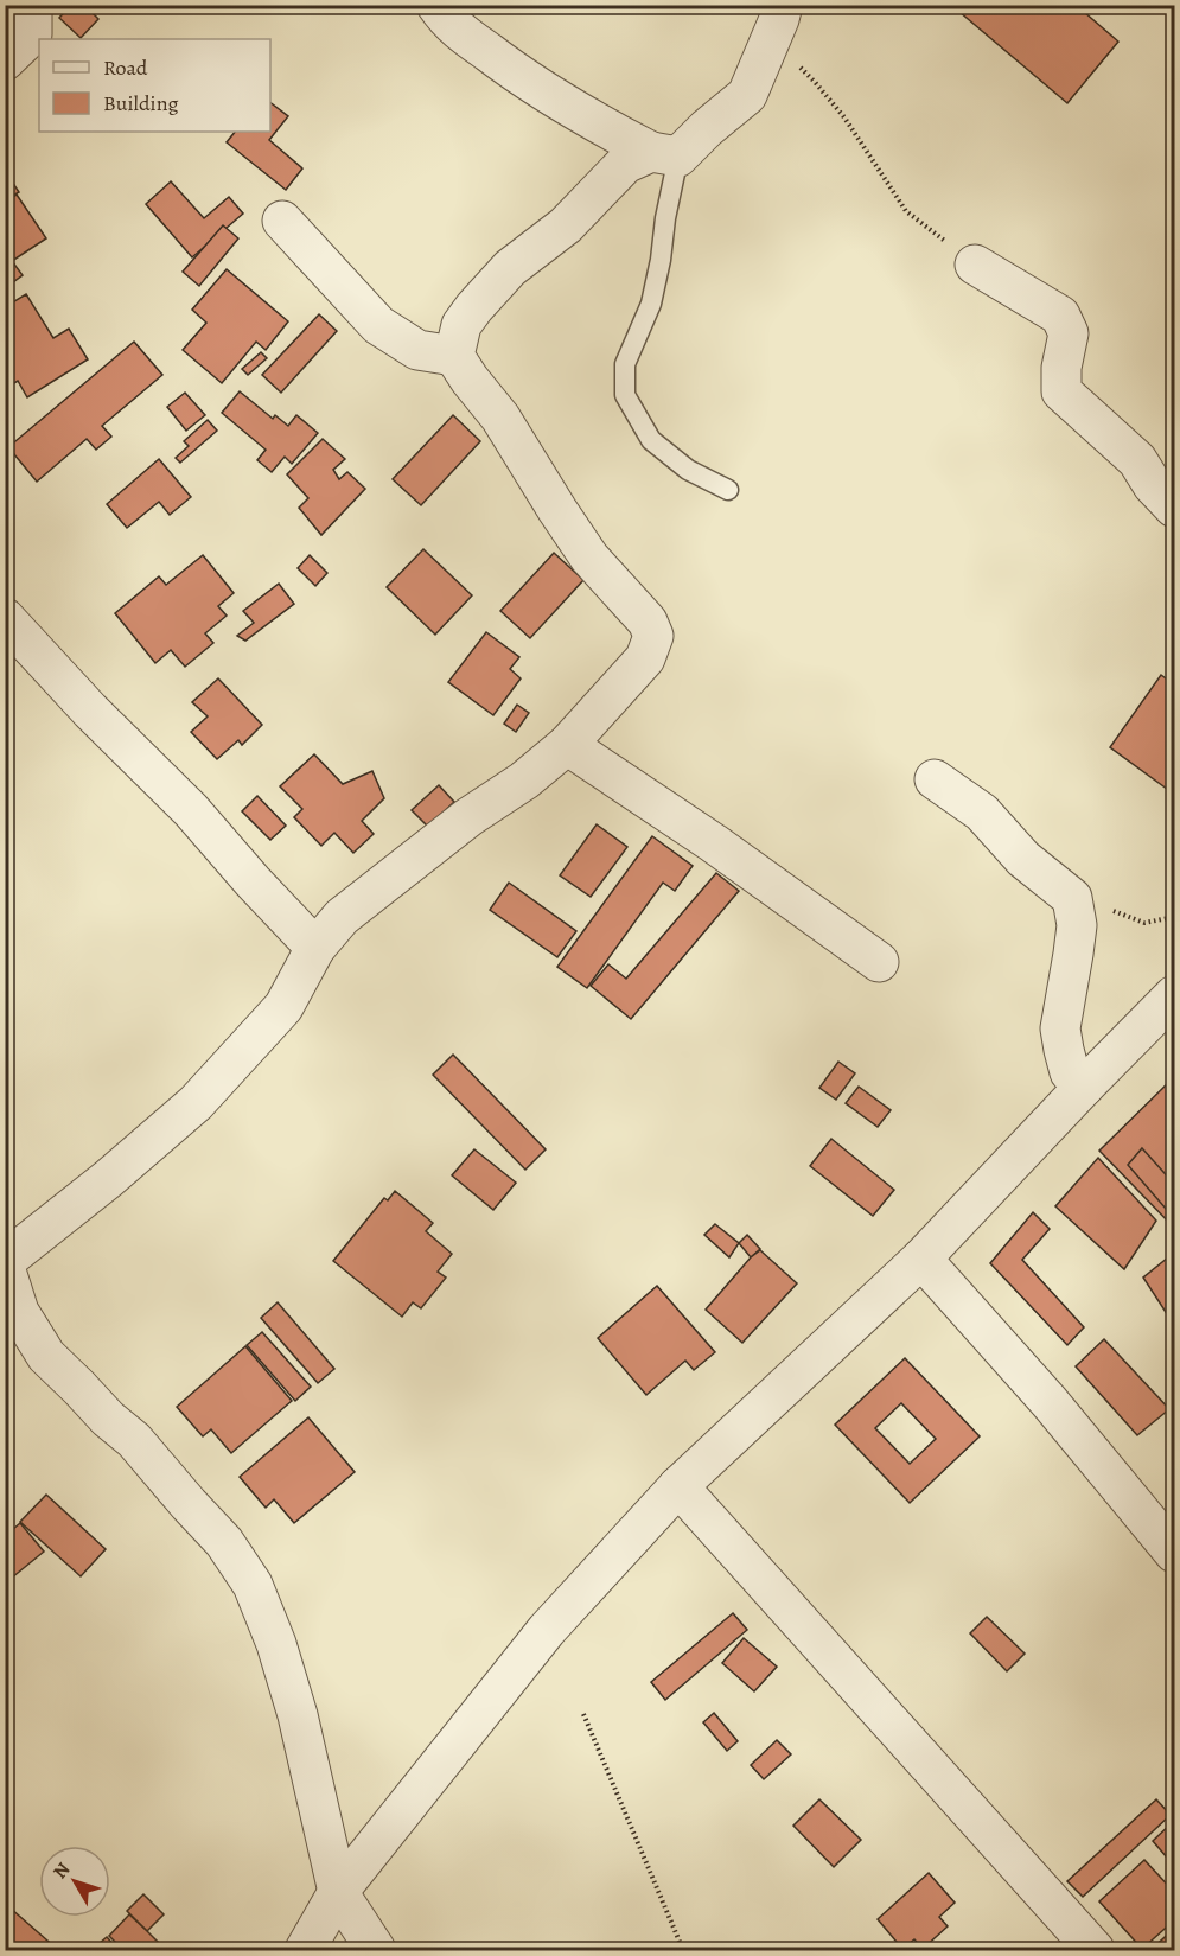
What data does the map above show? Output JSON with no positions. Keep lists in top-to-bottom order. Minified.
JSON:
{"legend":["Road","Building"],"north":"top left"}
